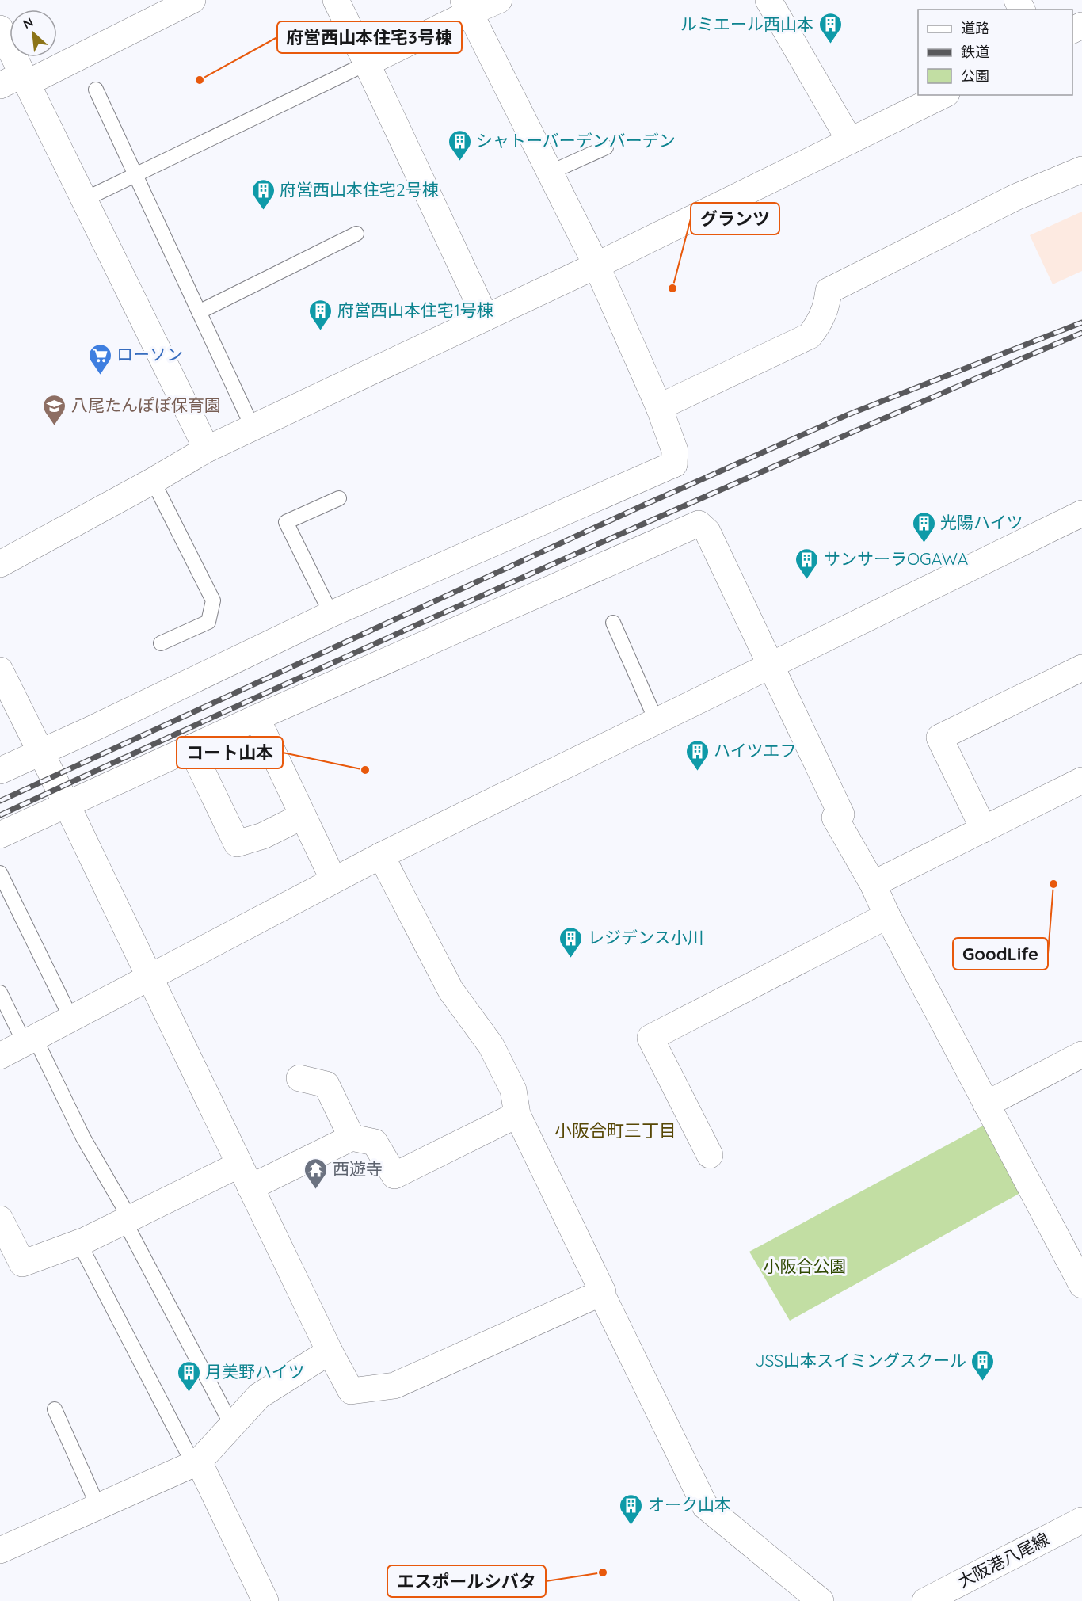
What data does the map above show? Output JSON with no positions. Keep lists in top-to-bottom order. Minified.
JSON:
{"streets":{"street":["大阪港八尾線"]},"districts":["小阪合町三丁目"],"parks":["小阪合公園"],"places":{"building":["ルミエール西山本","シャトーバーデンバーデン","府営西山本住宅2号棟","府営西山本住宅1号棟","光陽ハイツ","サンサーラOGAWA","ハイツエフ","レジデンス小川","JSS山本スイミングスクール","月美野ハイツ","オーク山本"],"other":["府営西山本住宅3号棟","グランツ","コート山本","GoodLife","エスポールシバタ"],"supermarket":["ローソン"],"school or university":["八尾たんぽぽ保育園"],"temple":["西遊寺"]},"legend":["道路","鉄道","公園"],"north":"top left"}
